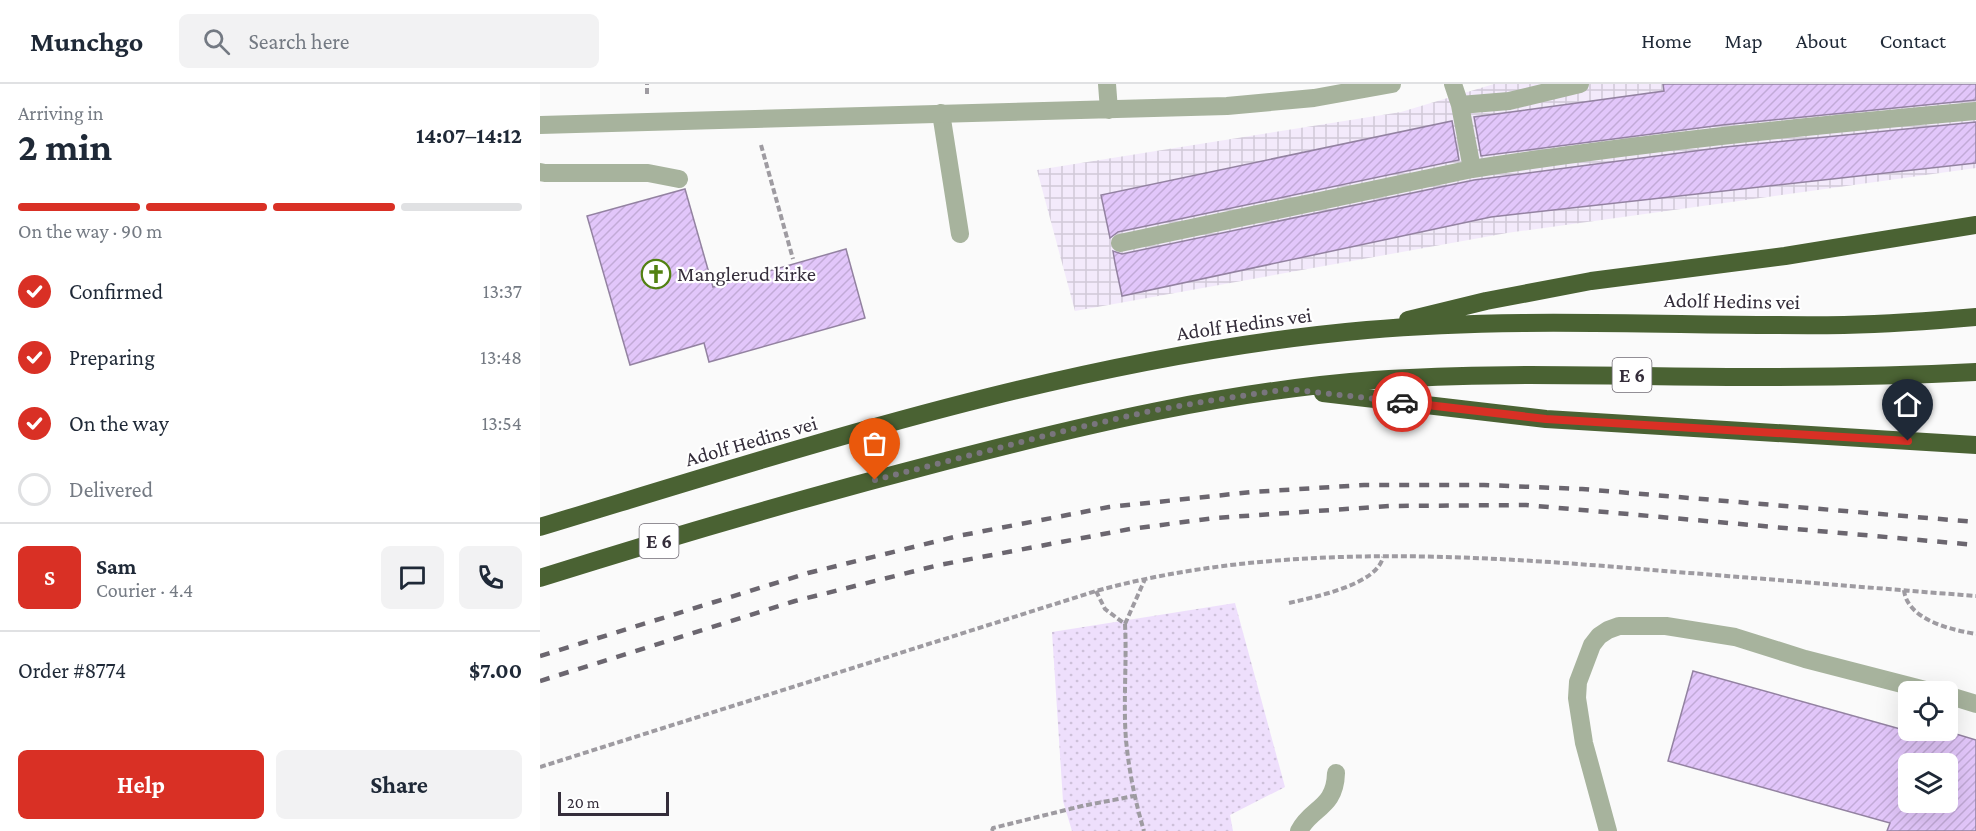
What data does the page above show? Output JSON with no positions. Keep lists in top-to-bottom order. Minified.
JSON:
{"streets":{"highway":["Adolf Hedins vei","E 6"]},"crossings":[["Adolf Hedins vei","E 6"]],"places":{"church":["Manglerud kirke"]},"scale_bar":"20 m","page":{"header":"Munchgo","search":"Search here","nav":["Home","Map","About","Contact"],"heading":["2 min","Arriving in","14:07–14:12"],"panel":["Sam","Courier · 4.4","Order #8774","$7.00"],"bar":"On the way · 90 m","list":[["Confirmed","13:37"],["Preparing","13:48"],["On the way","13:54"],"Delivered"],"round":"S","buttons":["Help","Share"],"scale":"20 m"}}
